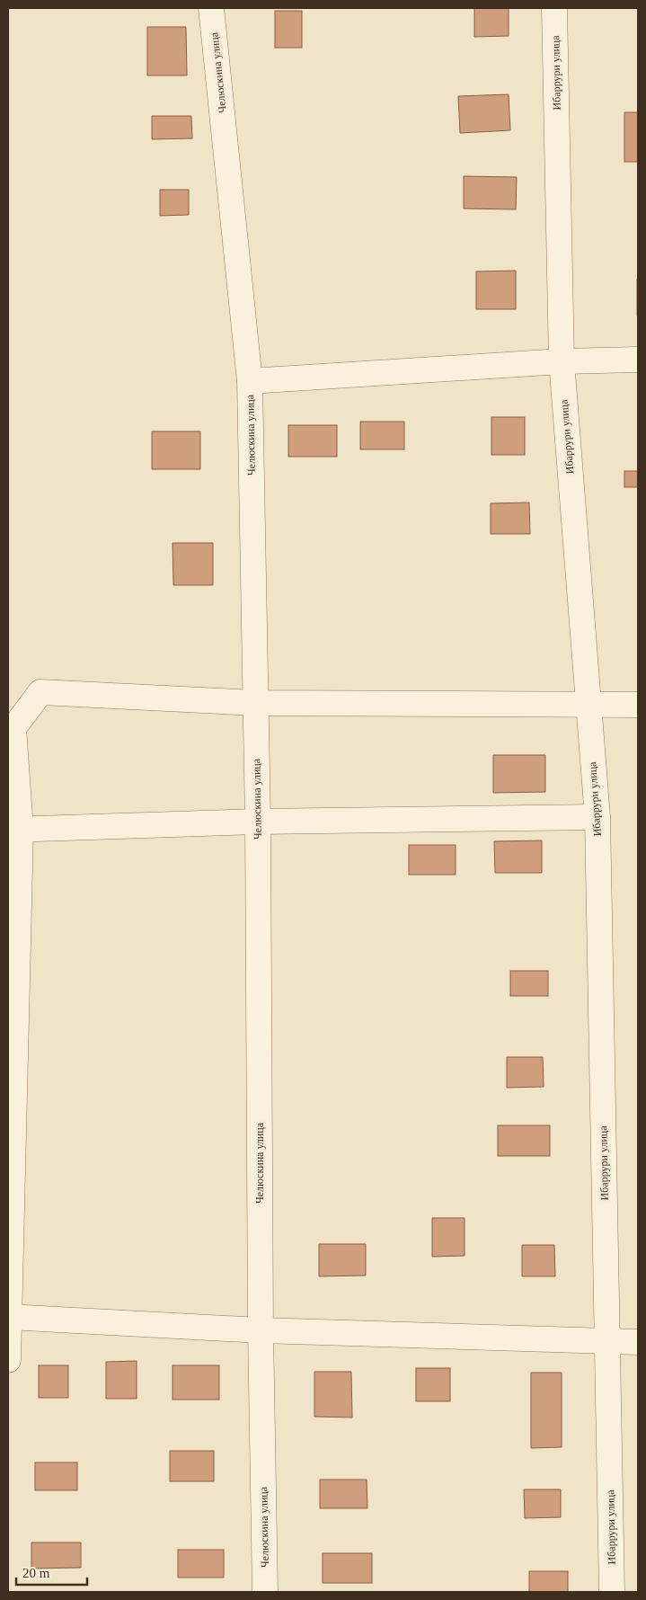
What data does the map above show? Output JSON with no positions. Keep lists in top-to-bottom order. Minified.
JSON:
{"streets":{"street":["Челюскина улица","Ибаррури улица"]},"scale_bar":"20 m"}
